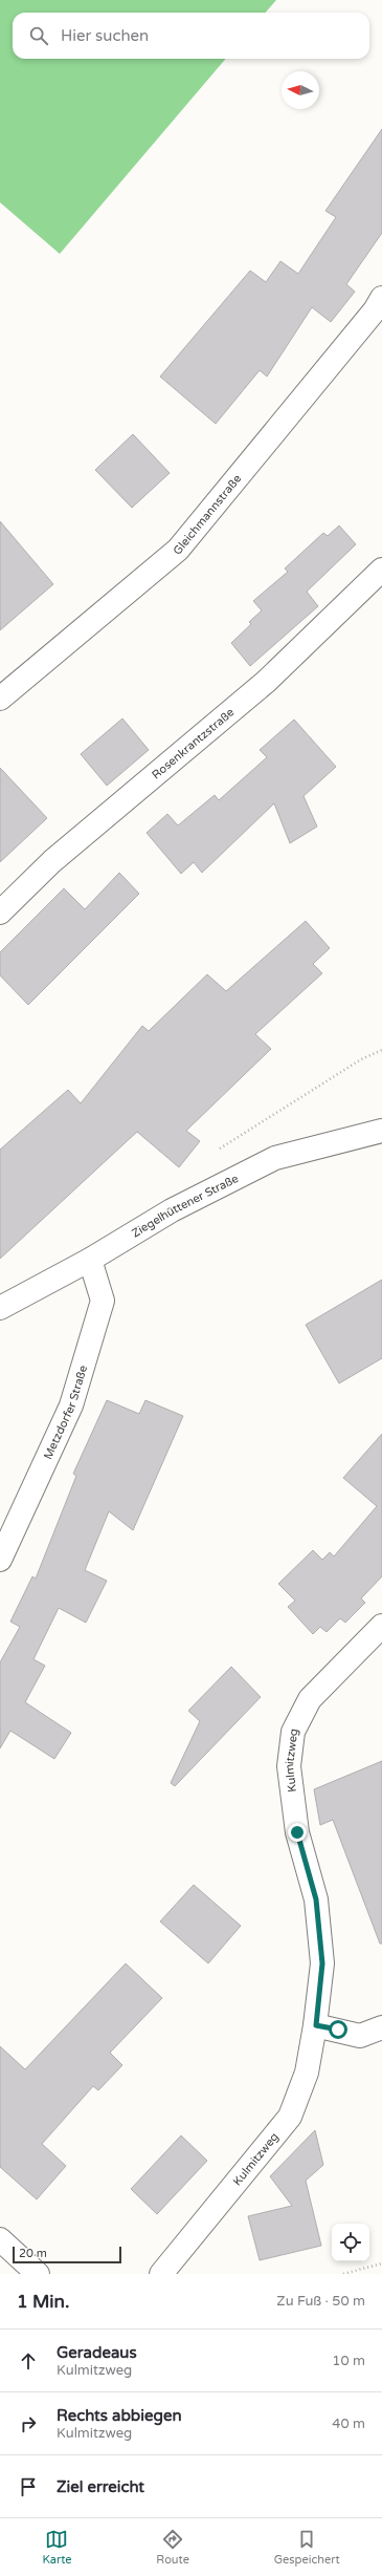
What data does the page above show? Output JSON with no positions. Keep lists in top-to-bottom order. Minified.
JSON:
{"streets":{"street":["Gleichmannstraße","Rosenkrantzstraße","Ziegelhüttener Straße","Metzdorfer Straße","Kulmitzweg"]},"crossings":[["Ziegelhüttener Straße","Metzdorfer Straße"]],"scale_bar":"20 m","north":"left","page":{"search":"Hier suchen","scale":"20 m","heading":["1 Min.","Zu Fuß · 50 m"],"list":[["Geradeaus","Kulmitzweg","10 m"],["Rechts abbiegen","Kulmitzweg","40 m"],"Ziel erreicht"],"nav":["Karte","Route","Gespeichert"]}}
